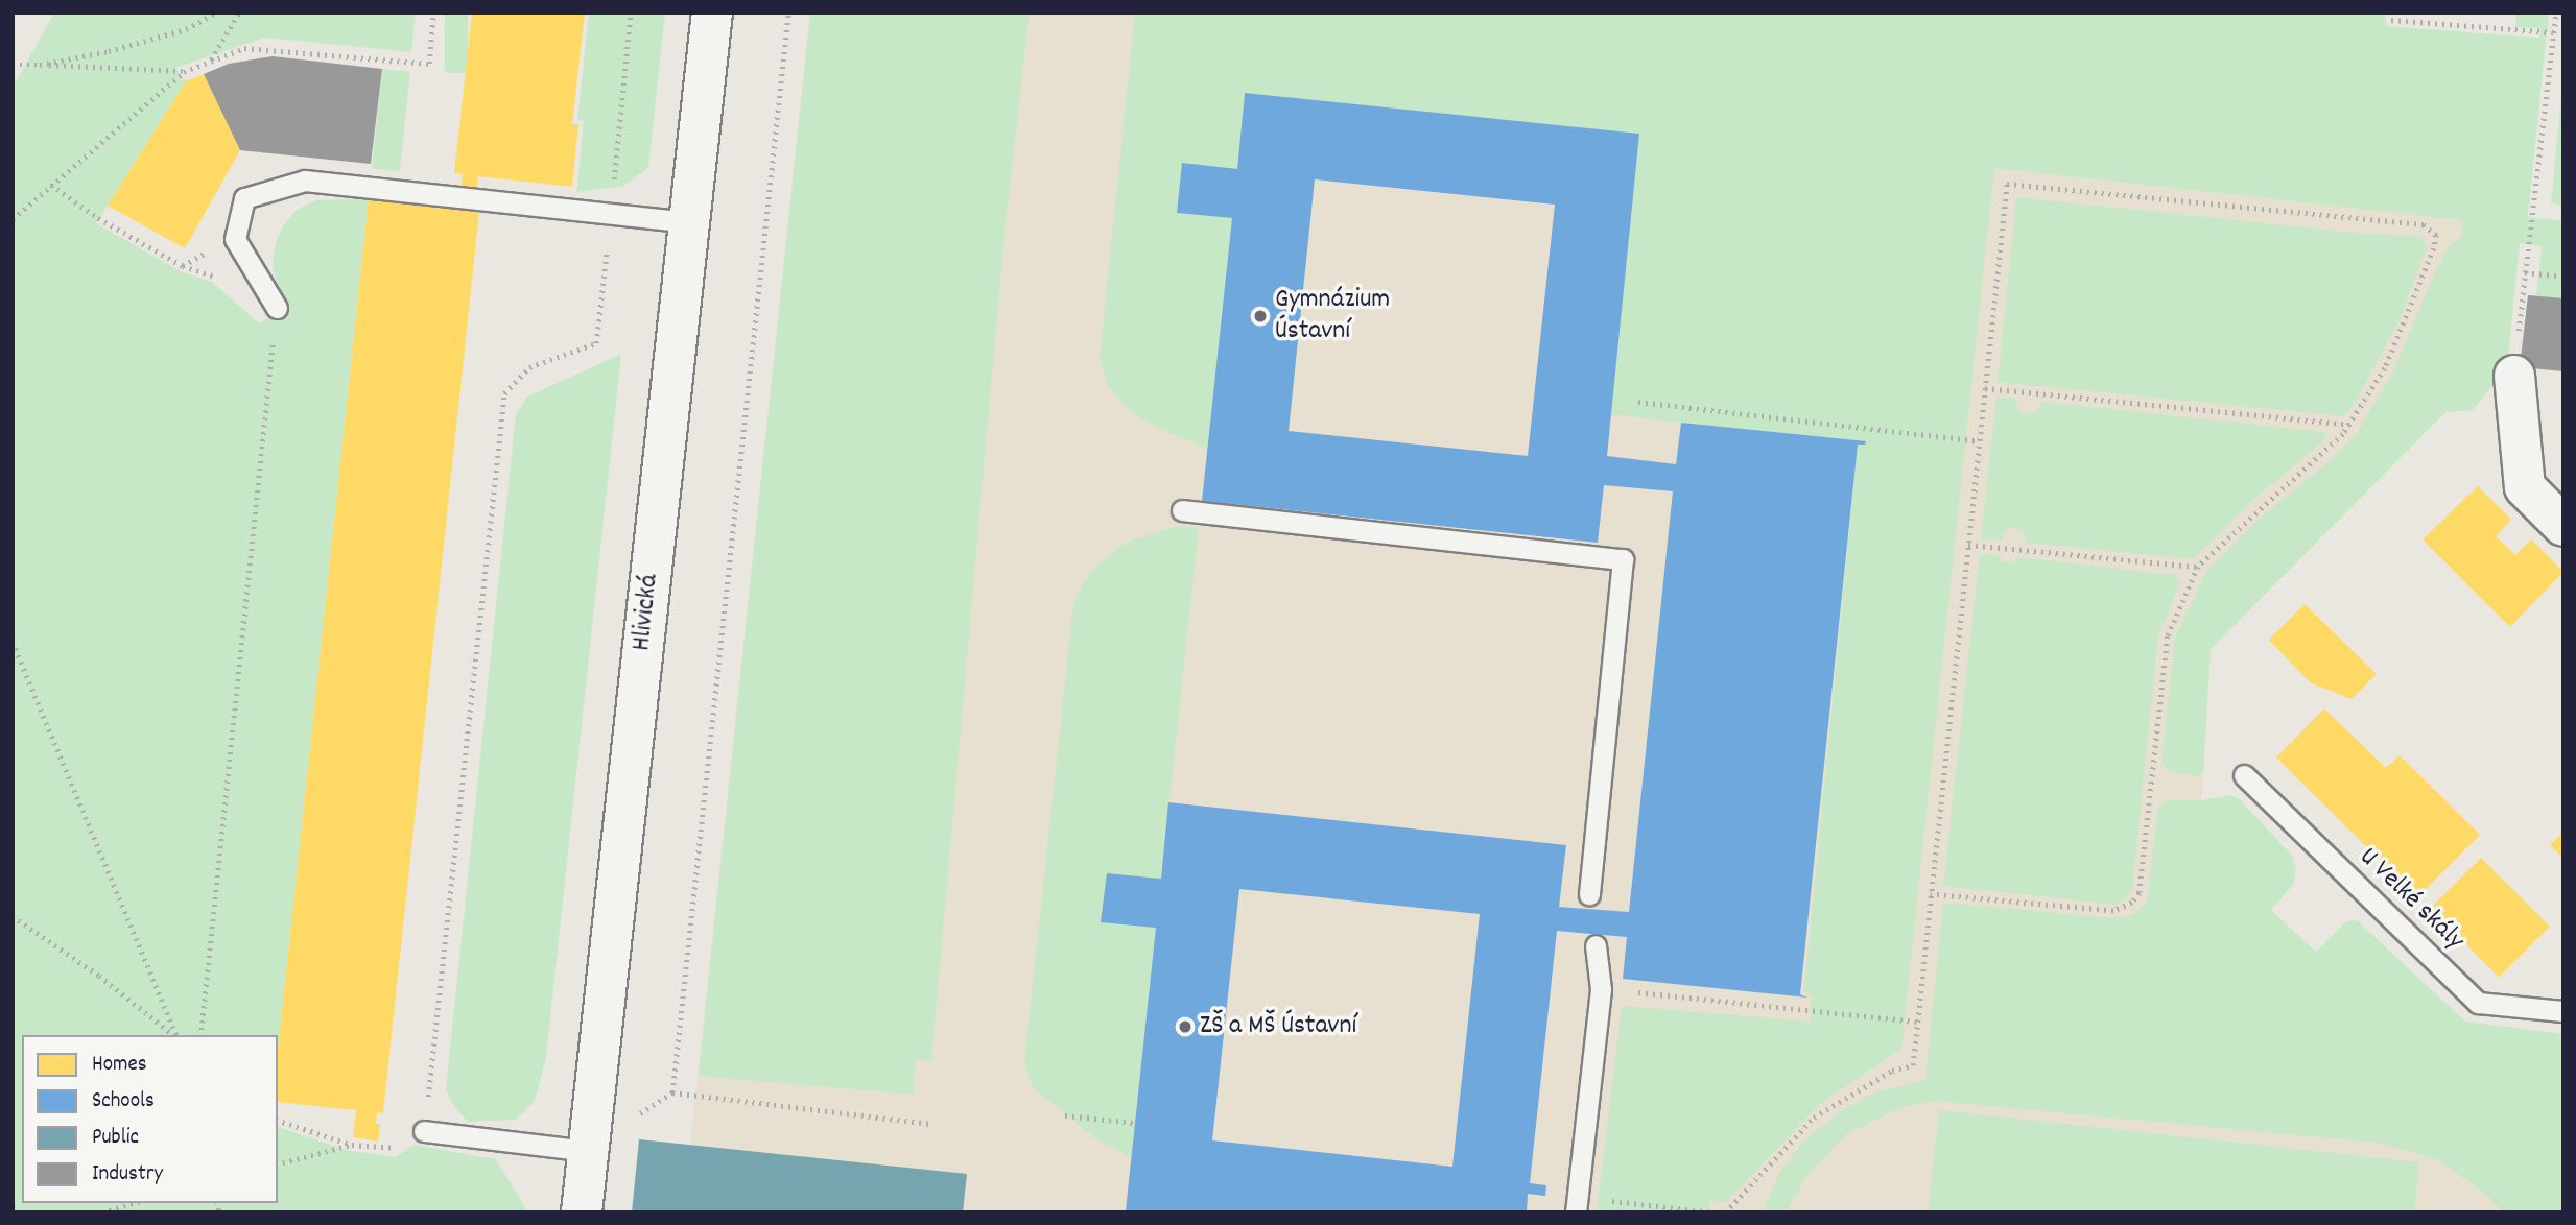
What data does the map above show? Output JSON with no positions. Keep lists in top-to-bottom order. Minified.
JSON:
{"streets":{"street":["Hlivická"],"lane":["U Velké skály"]},"places":["Gymnázium Ústavní","ZŠ a MŠ Ústavní"],"legend":["Homes","Schools","Public","Industry"]}
